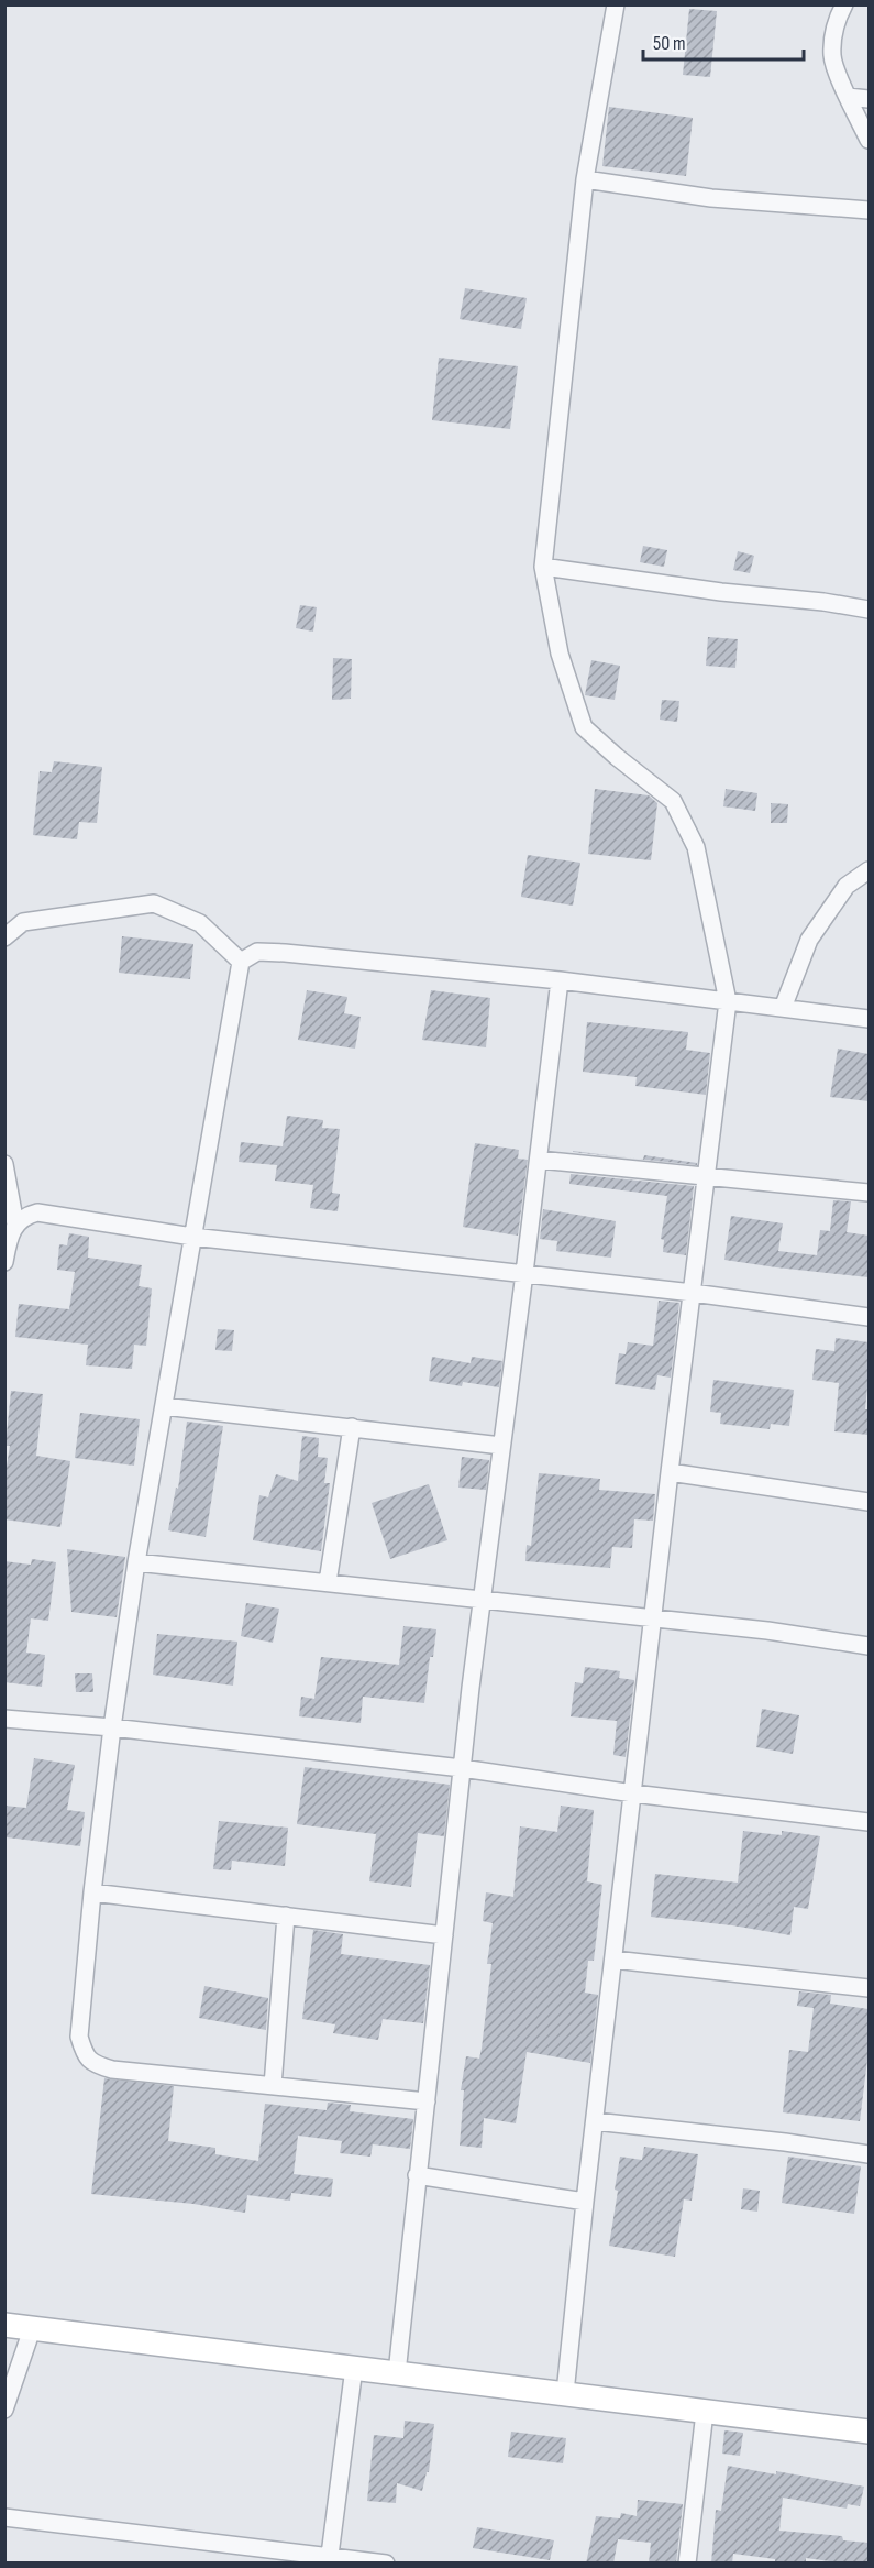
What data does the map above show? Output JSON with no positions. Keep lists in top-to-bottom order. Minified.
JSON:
{"scale_bar":"50 m"}
